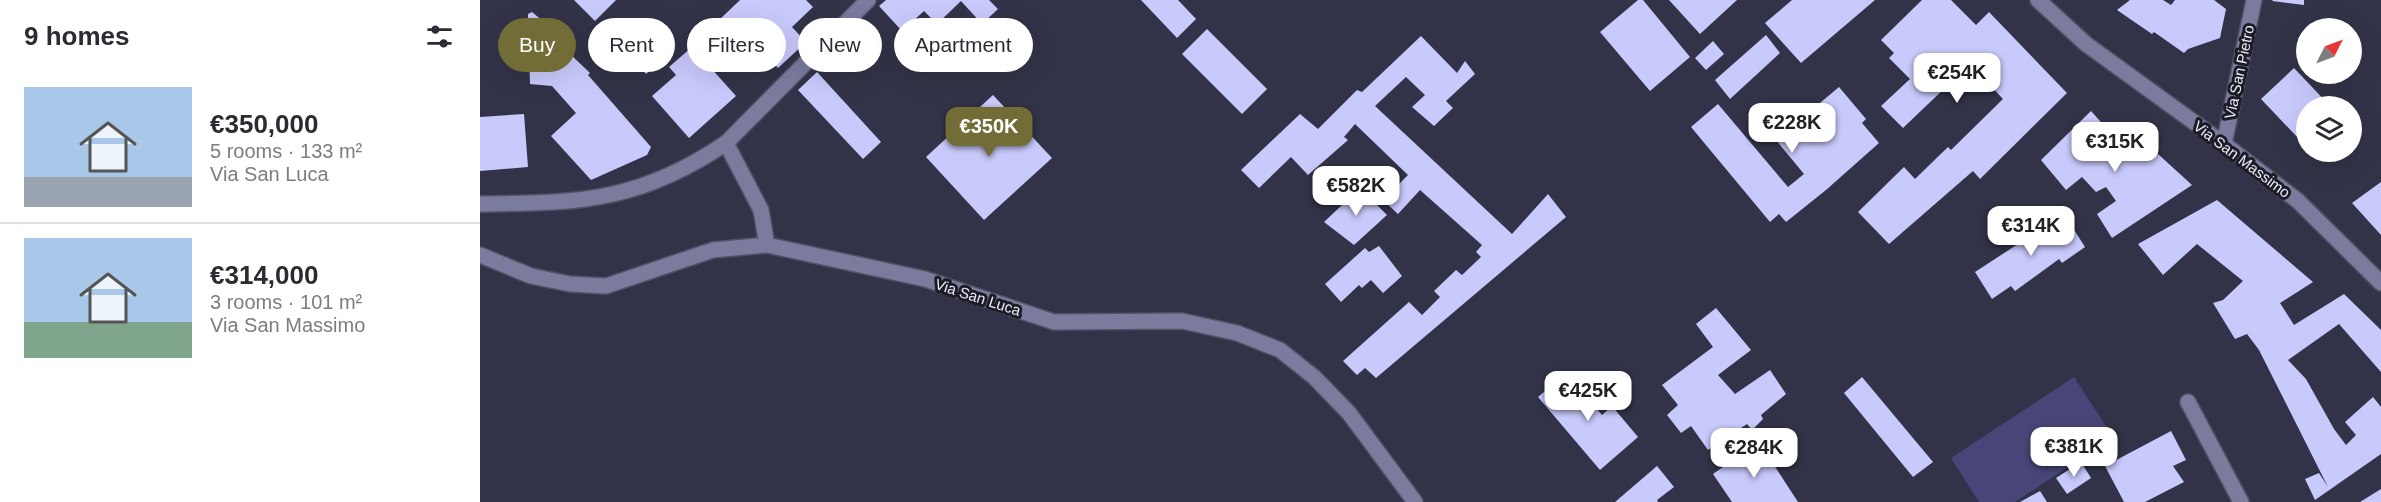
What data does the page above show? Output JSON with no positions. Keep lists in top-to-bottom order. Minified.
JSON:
{"streets":{"street":["Via San Pietro","Via San Massimo","Via San Luca"]},"crossings":[["Via San Pietro","Via San Massimo"]],"north":"top right","page":{"heading":"9 homes","chip":["Buy","Rent","Filters","New","Apartment"],"price":["€254K","€228K","€350K","€315K","€582K","€314K","€425K","€381K","€284K"],"list":[{"name":"€350,000","note":"5 rooms · 133 m² · Via San Luca"},{"name":"€314,000","note":"3 rooms · 101 m² · Via San Massimo"}]}}
